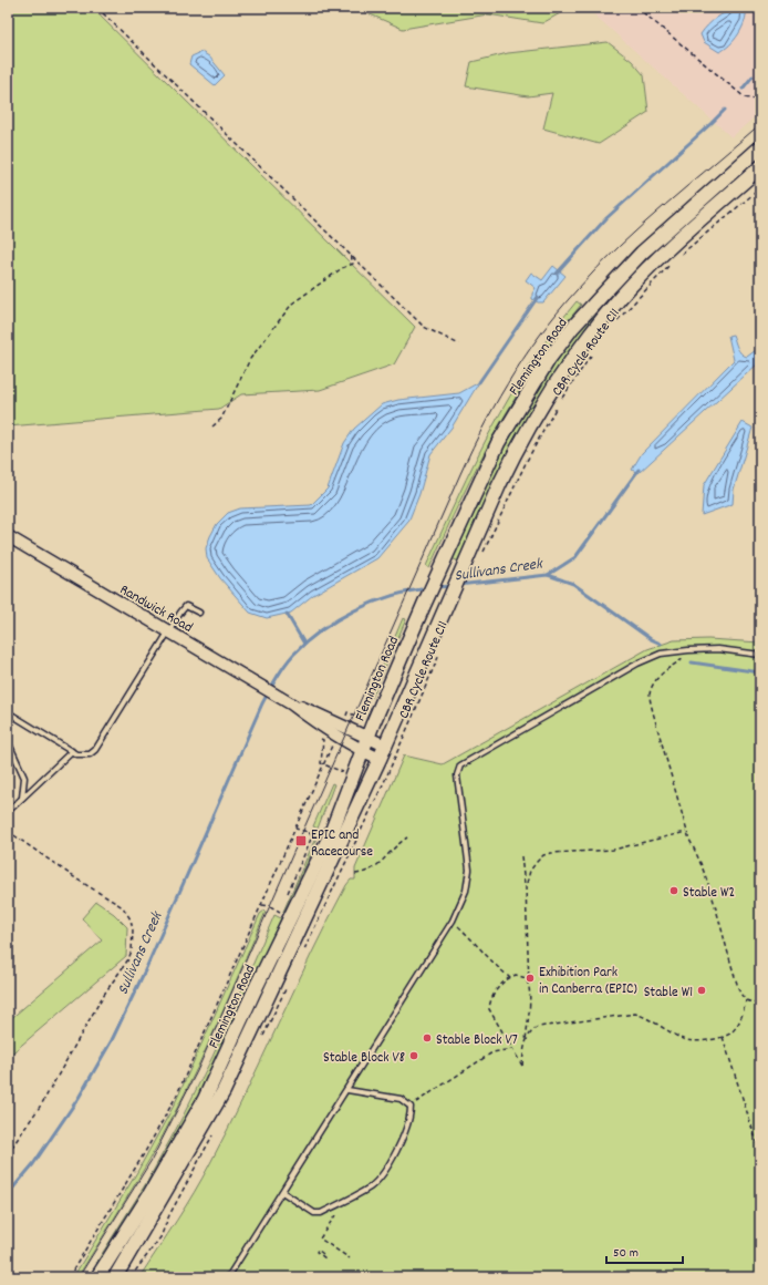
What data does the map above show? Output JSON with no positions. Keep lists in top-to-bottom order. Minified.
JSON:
{"streets":{"main road":["Flemington Road"],"street":["Randwick Road"],"path":["CBR Cycle Route C11"]},"crossings":[["CBR Cycle Route C11","Flemington Road"],["Flemington Road","Randwick Road"]],"water":["Sullivans Creek"],"places":{"transit":["EPIC and Racecourse"],"other":["Stable W2","Exhibition Park in Canberra (EPIC)","Stable W1","Stable Block V7","Stable Block V8"]},"scale_bar":"50 m"}
